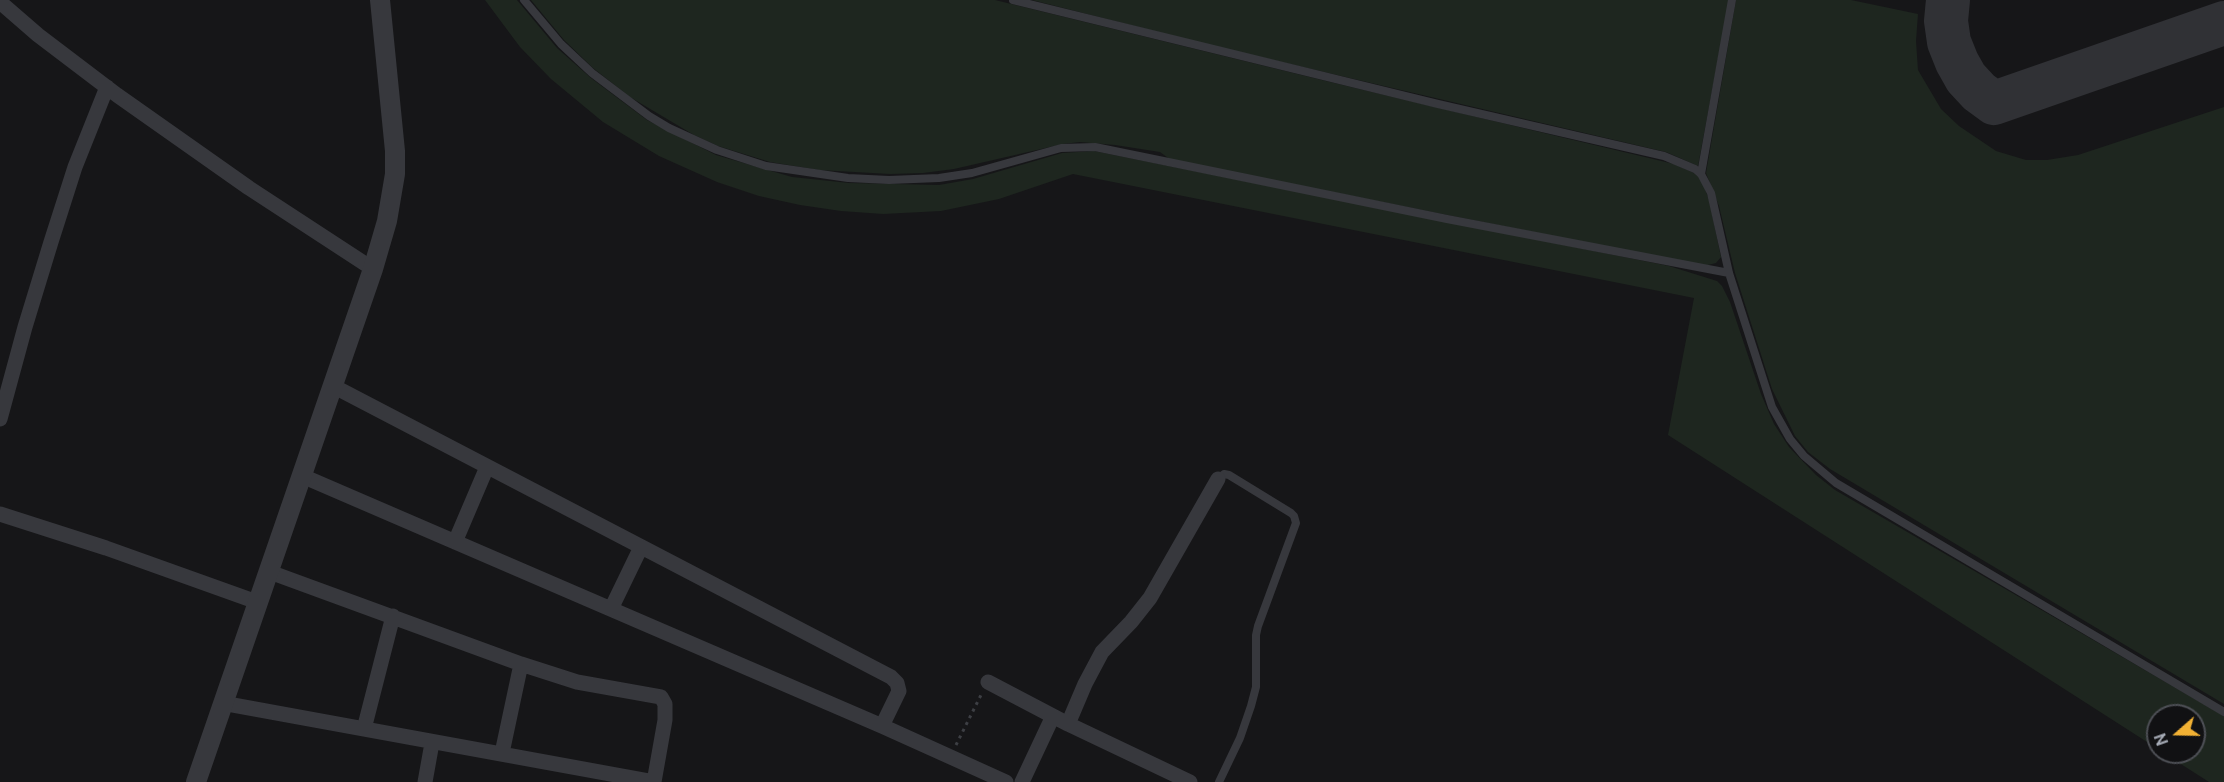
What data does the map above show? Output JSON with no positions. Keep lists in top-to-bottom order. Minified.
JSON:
{"north":"left"}
